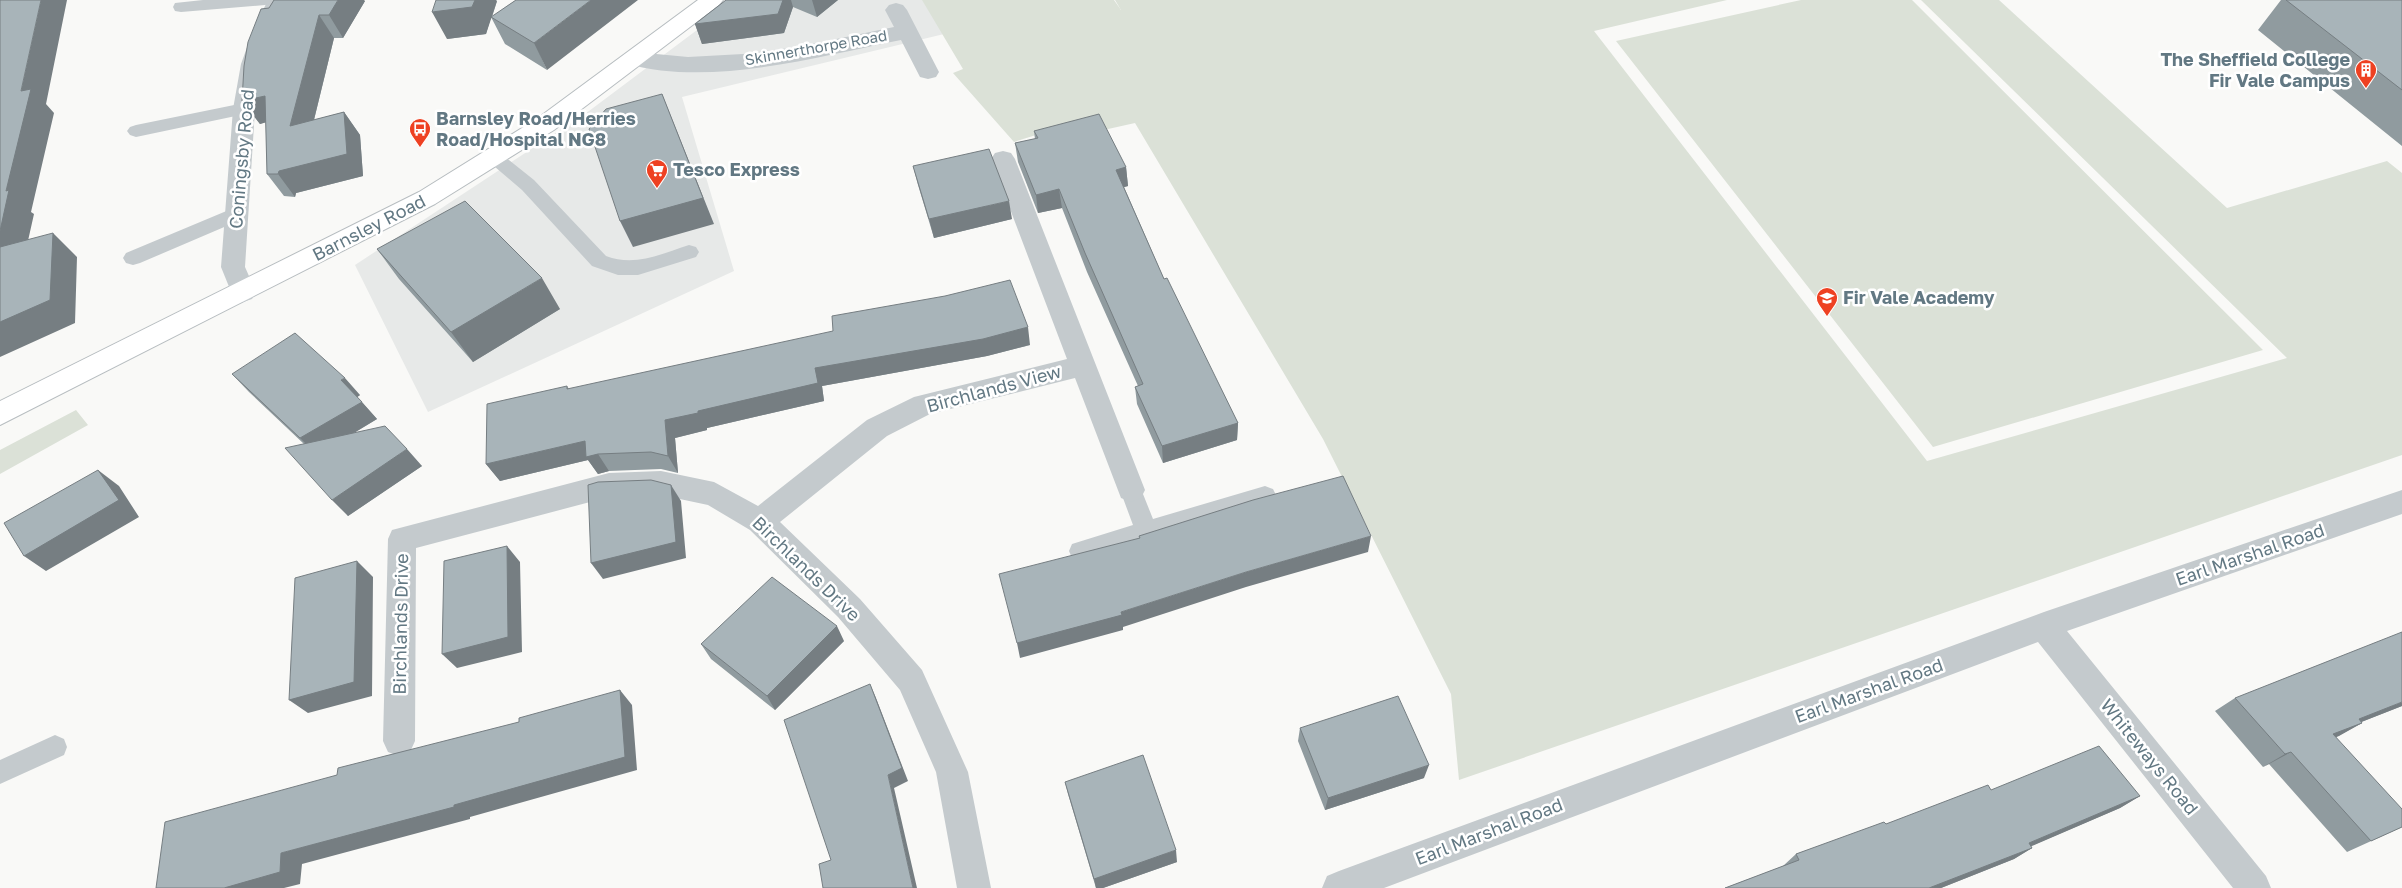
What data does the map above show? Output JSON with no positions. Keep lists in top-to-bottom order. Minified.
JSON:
{"streets":{"main road":["Barnsley Road"],"street":["Skinnerthorpe Road","Coningsby Road","Birchlands View","Earl Marshal Road","Birchlands Drive","Whiteways Road"]},"crossings":[["Skinnerthorpe Road","Barnsley Road"],["Coningsby Road","Barnsley Road"],["Birchlands View","Birchlands Drive"],["Earl Marshal Road","Whiteways Road"]],"places":{"building":["The Sheffield College Fir Vale Campus"],"bus stop":["Barnsley Road/Herries Road/Hospital NG8"],"supermarket":["Tesco Express"],"school or university":["Fir Vale Academy"]}}
